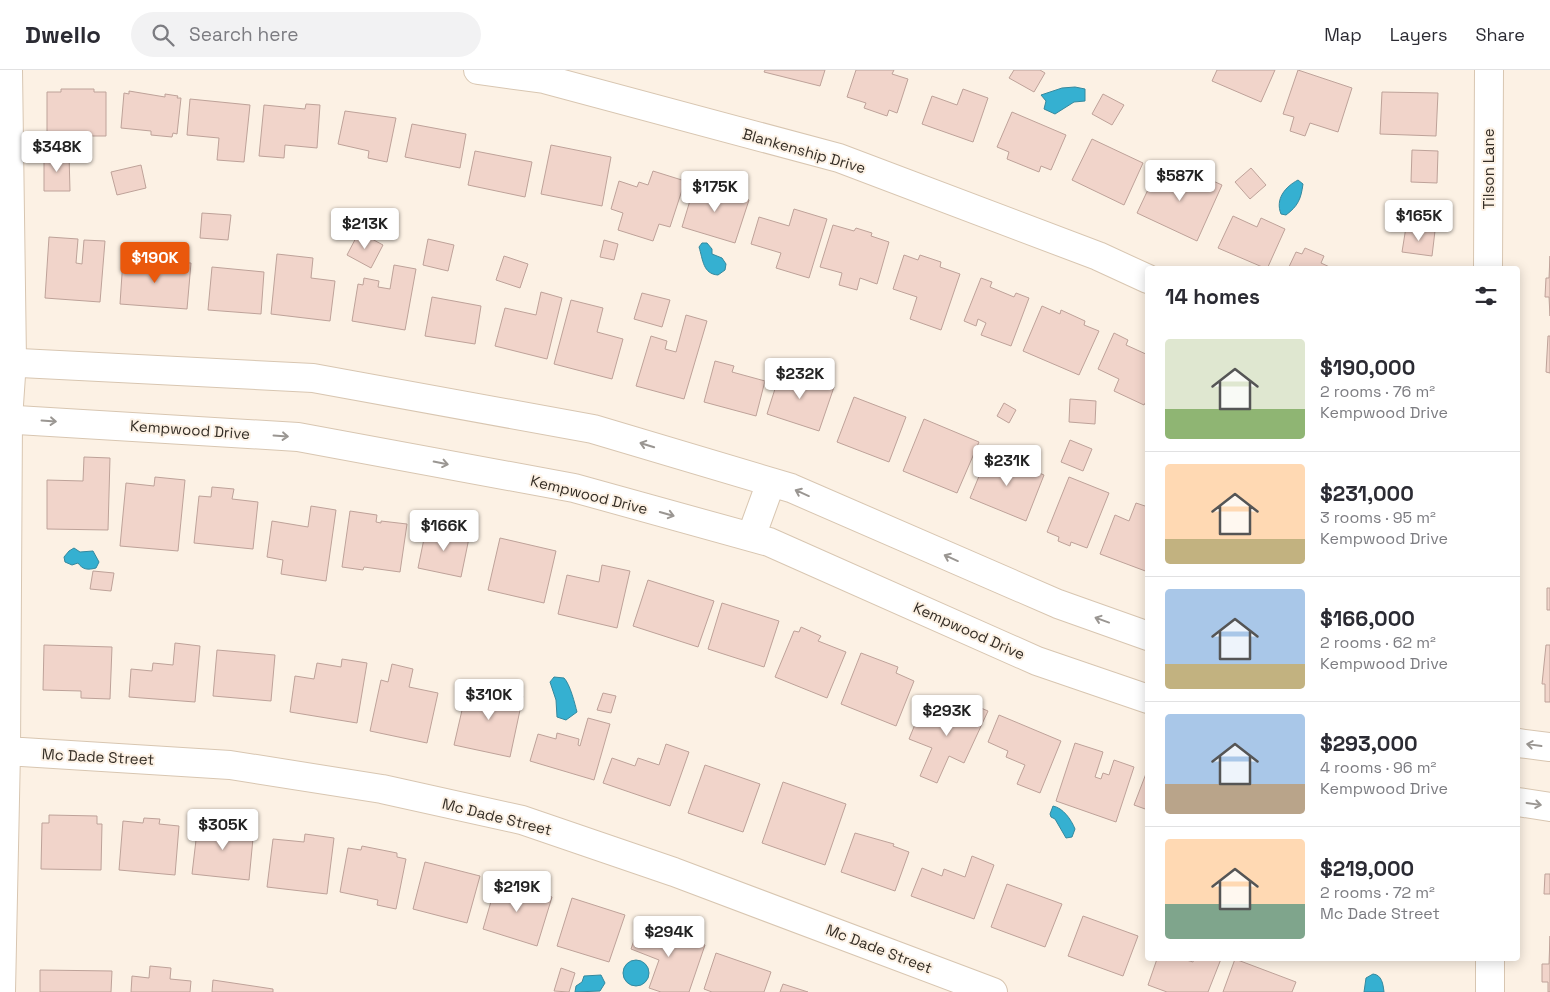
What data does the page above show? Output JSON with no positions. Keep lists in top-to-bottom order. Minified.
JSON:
{"streets":{"street":["Blankenship Drive","Tilson Lane","Kempwood Drive","Mc Dade Street"]},"page":{"header":"Dwello","search":"Search here","nav":["Map","Layers","Share"],"price":["$348K","$587K","$175K","$165K","$213K","$190K","$232K","$231K","$166K","$310K","$293K","$305K","$219K","$294K"],"heading":"14 homes","list":[{"name":"$190,000","note":"2 rooms · 76 m² · Kempwood Drive"},{"name":"$231,000","note":"3 rooms · 95 m² · Kempwood Drive"},{"name":"$166,000","note":"2 rooms · 62 m² · Kempwood Drive"},{"name":"$293,000","note":"4 rooms · 96 m² · Kempwood Drive"},{"name":"$219,000","note":"2 rooms · 72 m² · Mc Dade Street"}]}}
